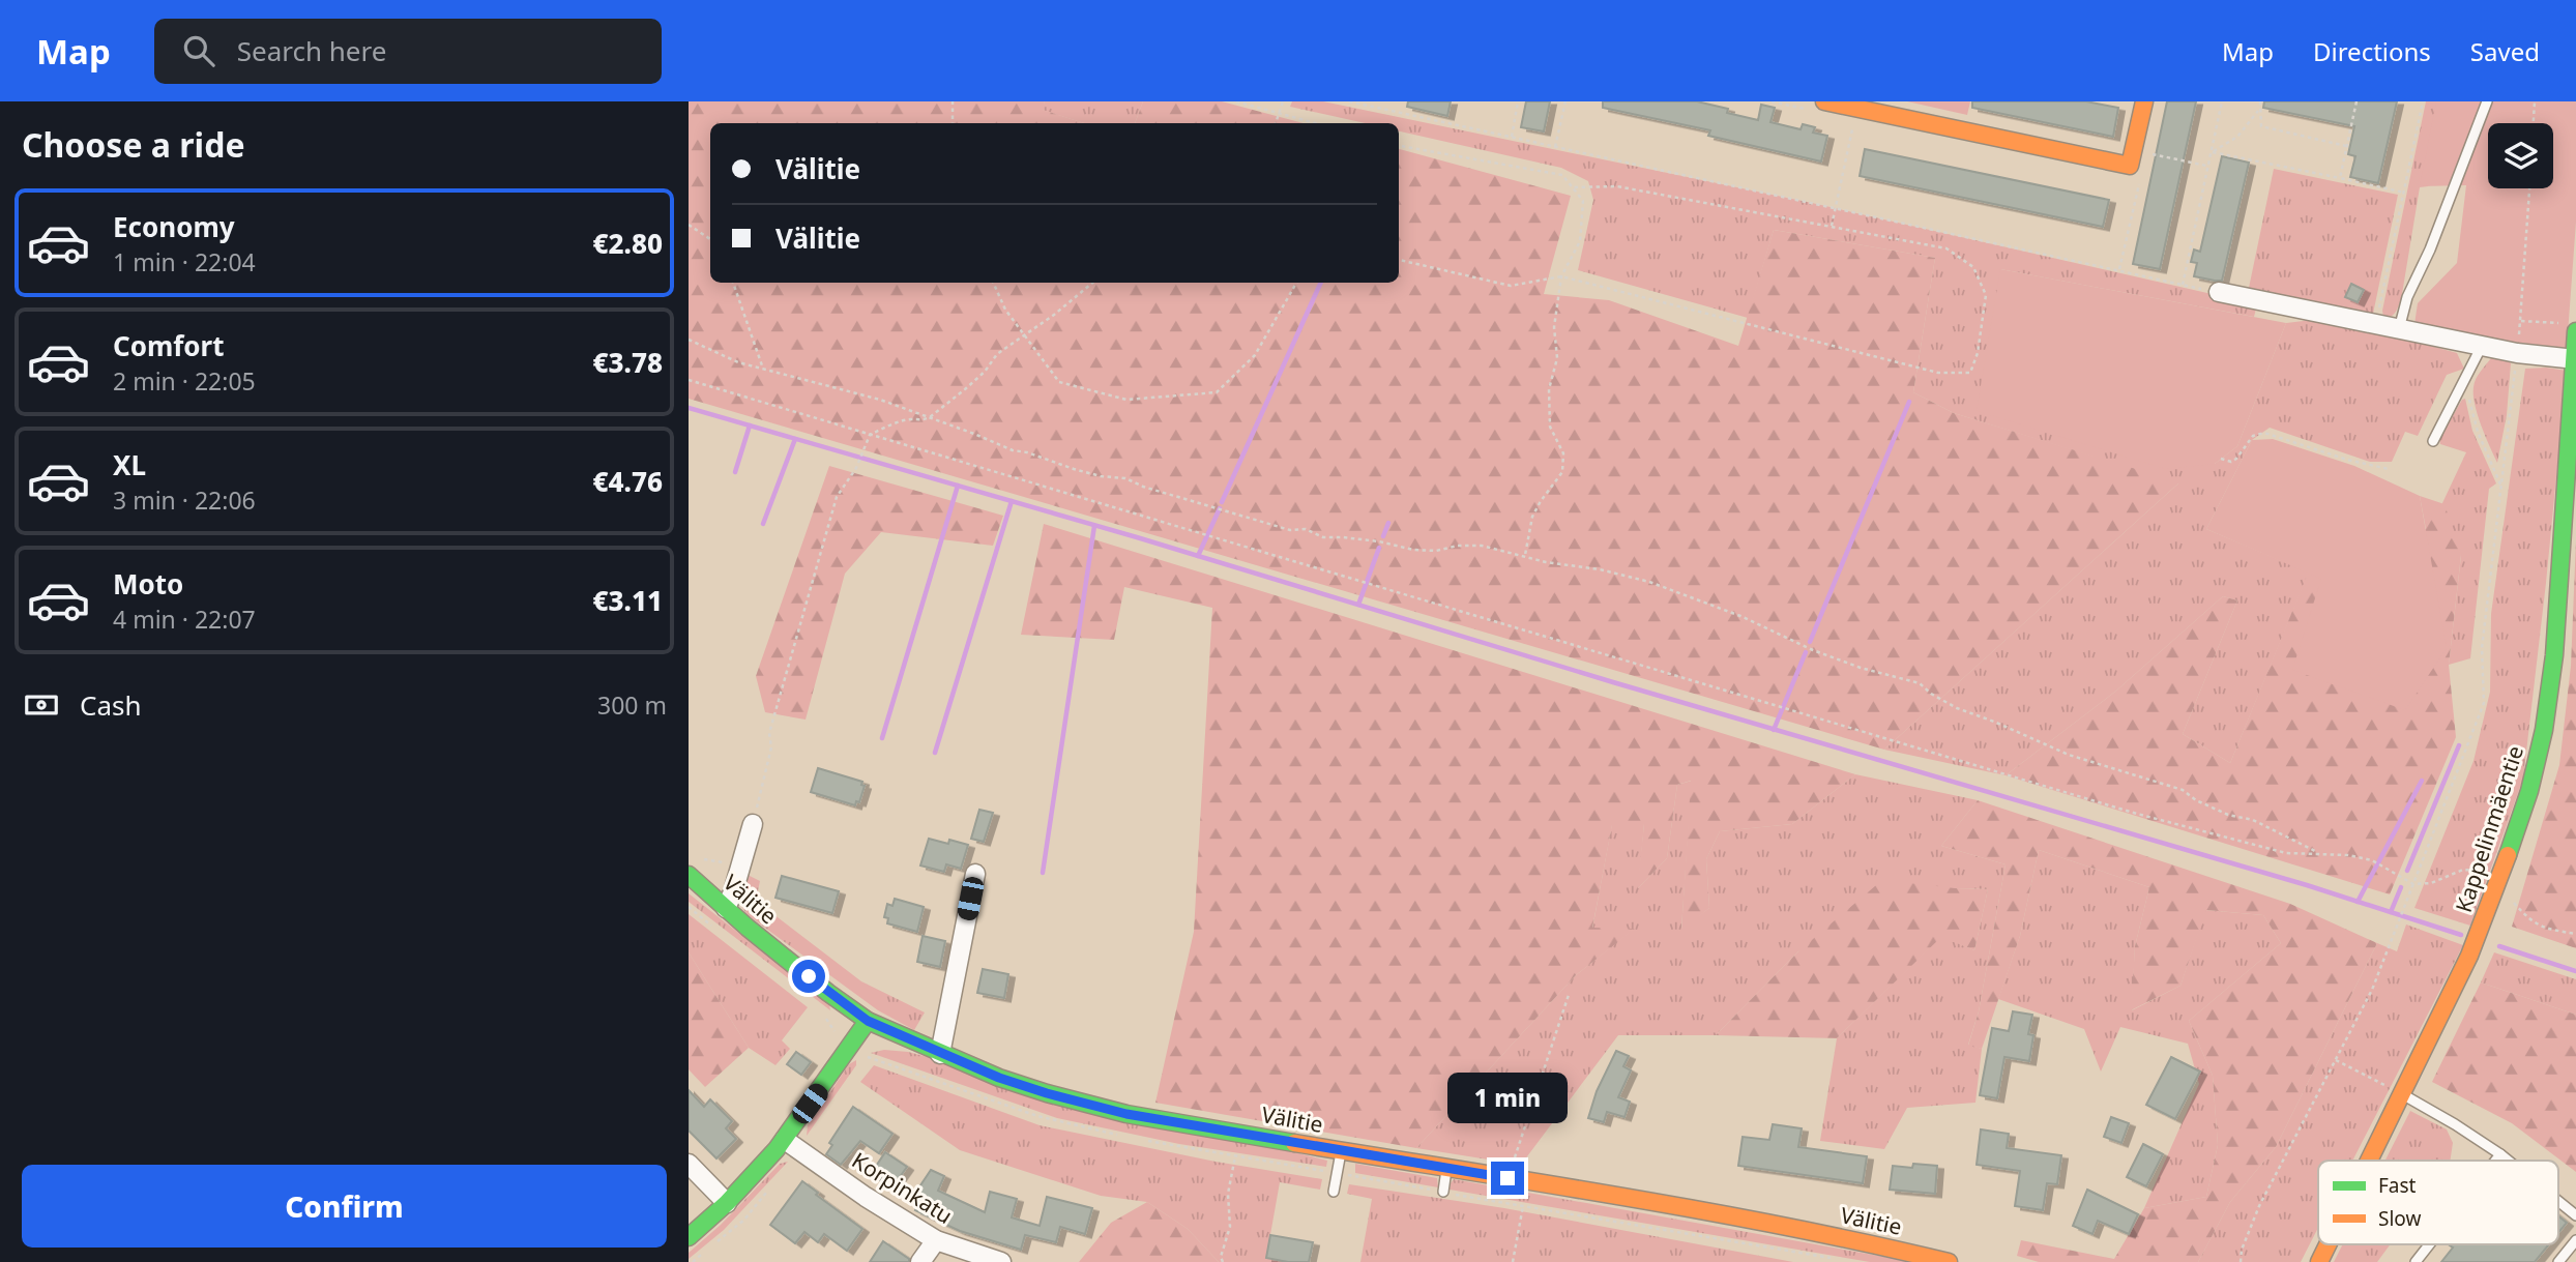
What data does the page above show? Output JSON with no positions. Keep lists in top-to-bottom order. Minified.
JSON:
{"streets":{"main road":["Kappelinmäentie","Välitie"],"street":["Korpinkatu"]},"legend":["Fast","Slow"],"page":{"header":"Map","search":"Search here","nav":["Map","Directions","Saved"],"heading":"Choose a ride","banner":["Välitie","Välitie"],"list":[{"name":"Economy","note":"1 min · 22:04","value":"€2.80"},{"name":"Comfort","note":"2 min · 22:05","value":"€3.78"},{"name":"XL","note":"3 min · 22:06","value":"€4.76"},{"name":"Moto","note":"4 min · 22:07","value":"€3.11"}],"pay":["Cash","300 m"],"bubble":"1 min","buttons":"Confirm"}}
